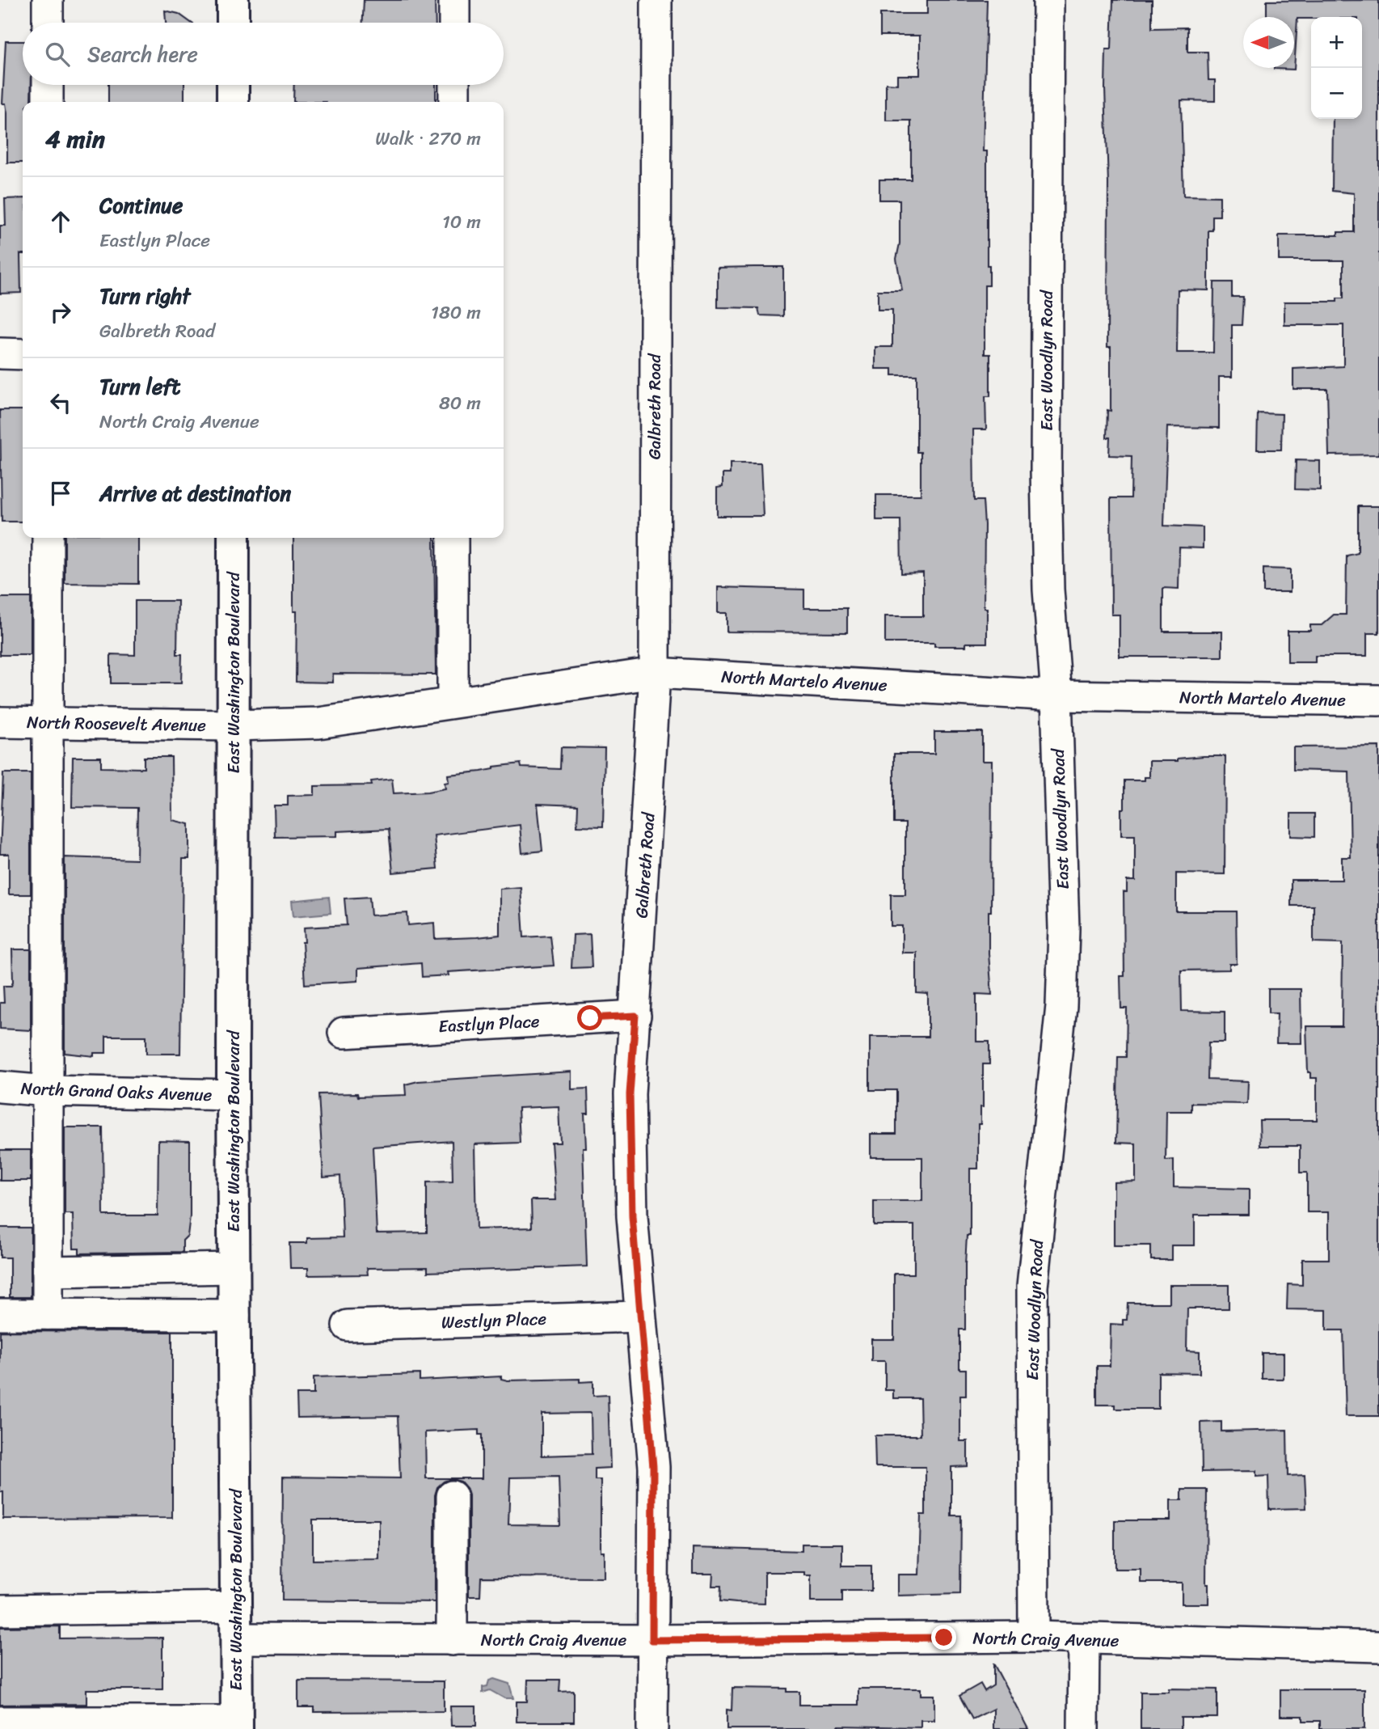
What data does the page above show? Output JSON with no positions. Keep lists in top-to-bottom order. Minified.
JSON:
{"streets":{"main road":["East Washington Boulevard"],"street":["East Woodlyn Road","Galbreth Road","North Martelo Avenue","North Roosevelt Avenue","Eastlyn Place","North Grand Oaks Avenue","Westlyn Place","North Craig Avenue"]},"crossings":[["East Woodlyn Road","North Martelo Avenue"],["East Woodlyn Road","North Craig Avenue"],["Galbreth Road","North Martelo Avenue"],["Galbreth Road","Eastlyn Place"],["Galbreth Road","Westlyn Place"],["Galbreth Road","North Craig Avenue"],["East Washington Boulevard","North Martelo Avenue"],["East Washington Boulevard","North Roosevelt Avenue"],["East Washington Boulevard","North Grand Oaks Avenue"],["East Washington Boulevard","North Craig Avenue"],["North Martelo Avenue","North Roosevelt Avenue"]],"north":"left","page":{"map_buttons":["+","−"],"search":"Search here","heading":["4 min","Walk · 270 m"],"list":[["Continue","Eastlyn Place","10 m"],["Turn right","Galbreth Road","180 m"],["Turn left","North Craig Avenue","80 m"],"Arrive at destination"]}}
